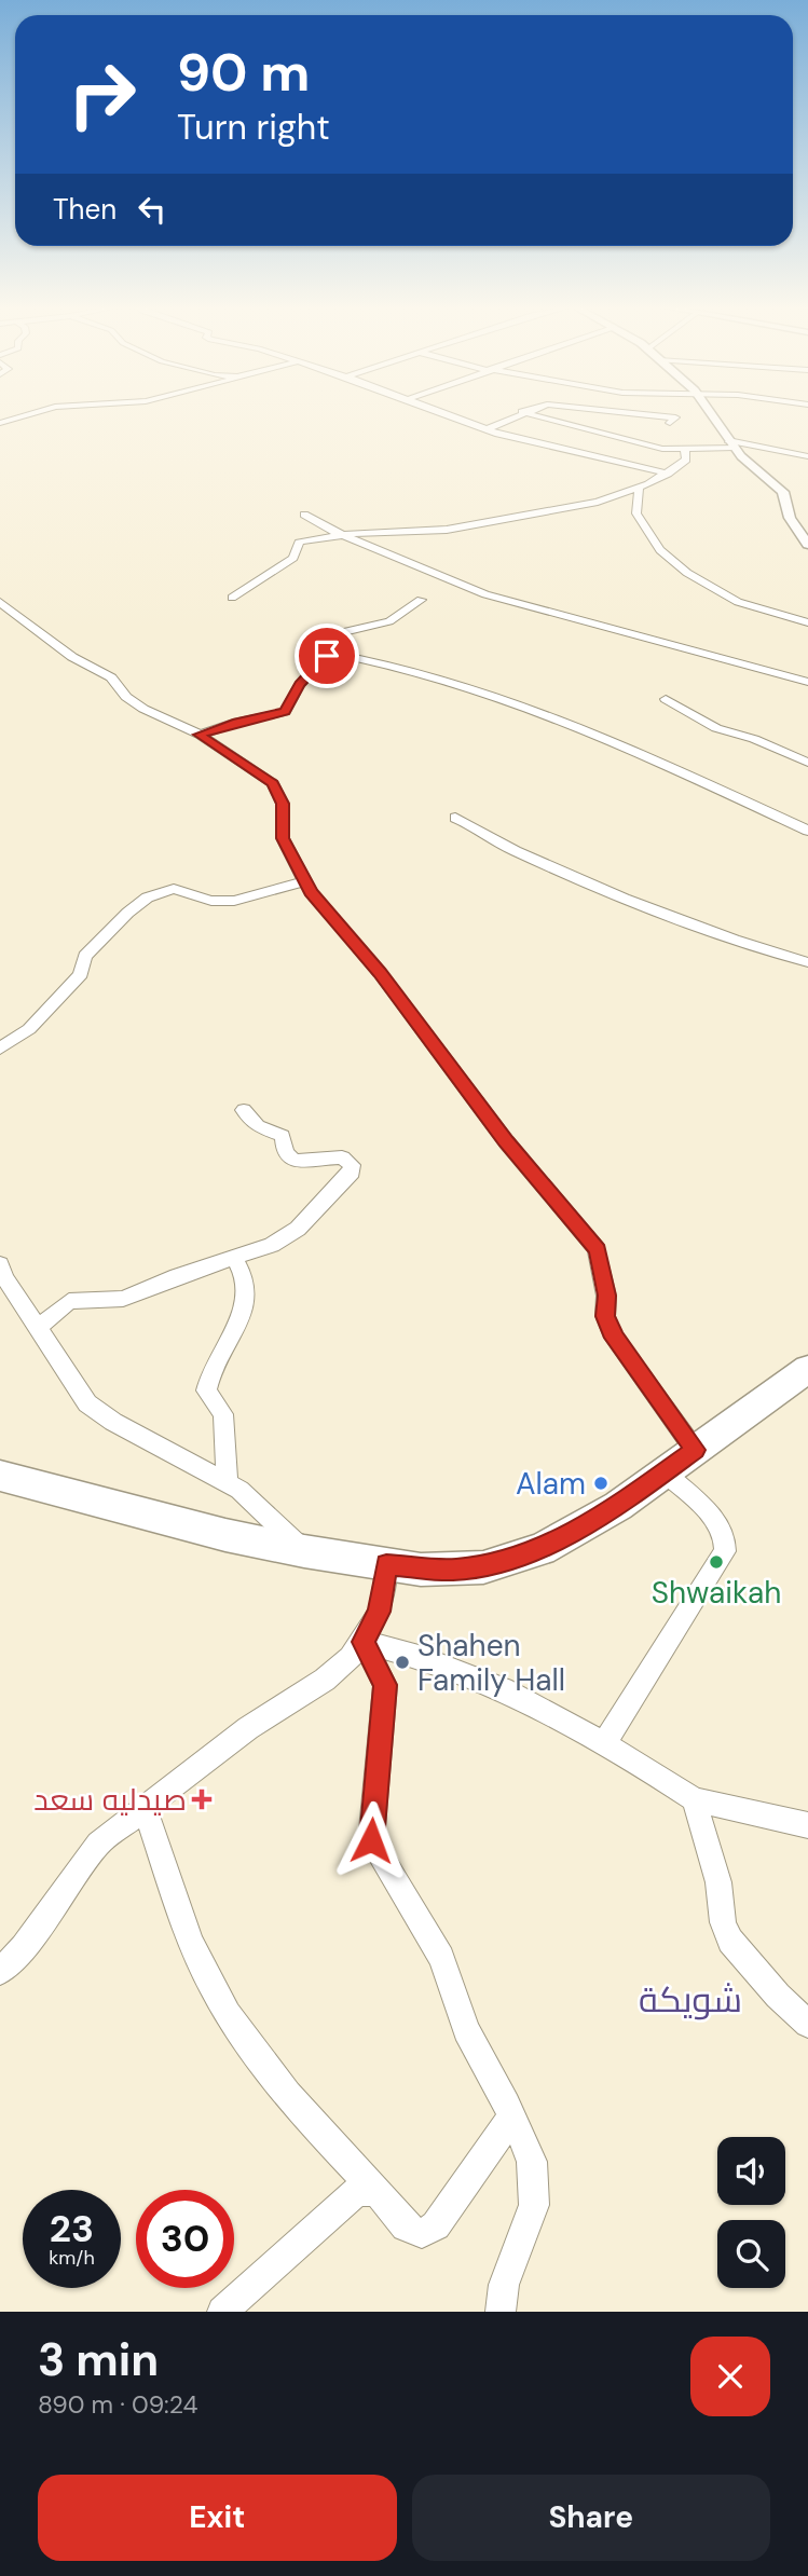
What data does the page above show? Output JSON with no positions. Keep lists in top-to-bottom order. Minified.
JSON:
{"districts":["شويكة"],"places":{"other":["Alam","Shwaikah","Shahen Family Hall"],"health":["صيدليه سعد"]},"page":{"turn":["90 m","Turn right"],"then":"Then","speed":"23 km/h","limit":"30","heading":["3 min","890 m · 09:24"],"buttons":["Exit","Share"]}}
